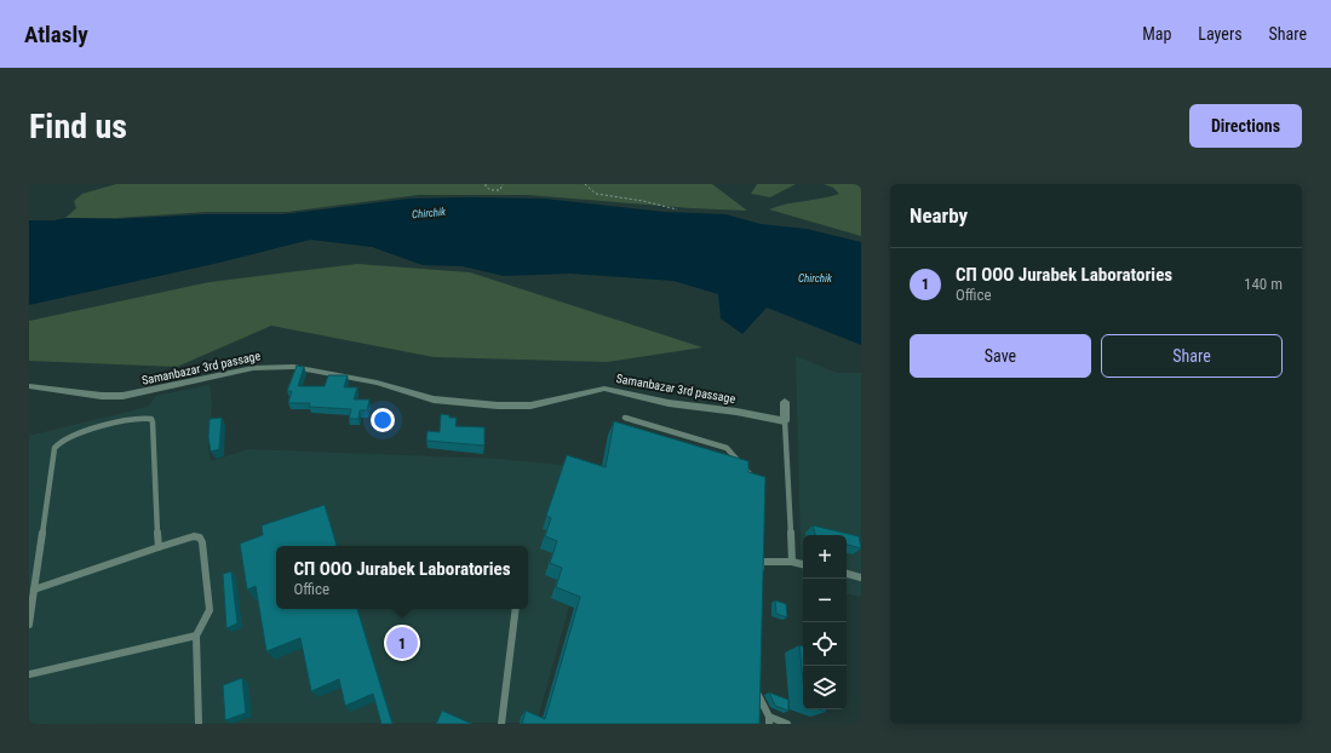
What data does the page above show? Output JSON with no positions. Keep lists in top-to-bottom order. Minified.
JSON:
{"streets":{"street":["Samanbazar 3rd passage"]},"water":["Chirchik"],"page":{"header":"Atlasly","nav":["Map","Layers","Share"],"buttons":["Directions",["Save","Share"]],"title":"Find us","heading":"Nearby","list":[{"mark":"1","name":"СП ООО Jurabek Laboratories","note":"Office","value":"140 m"}],"map_buttons":["+","−"],"popup":["СП ООО Jurabek Laboratories","Office"],"pins":"1"}}
